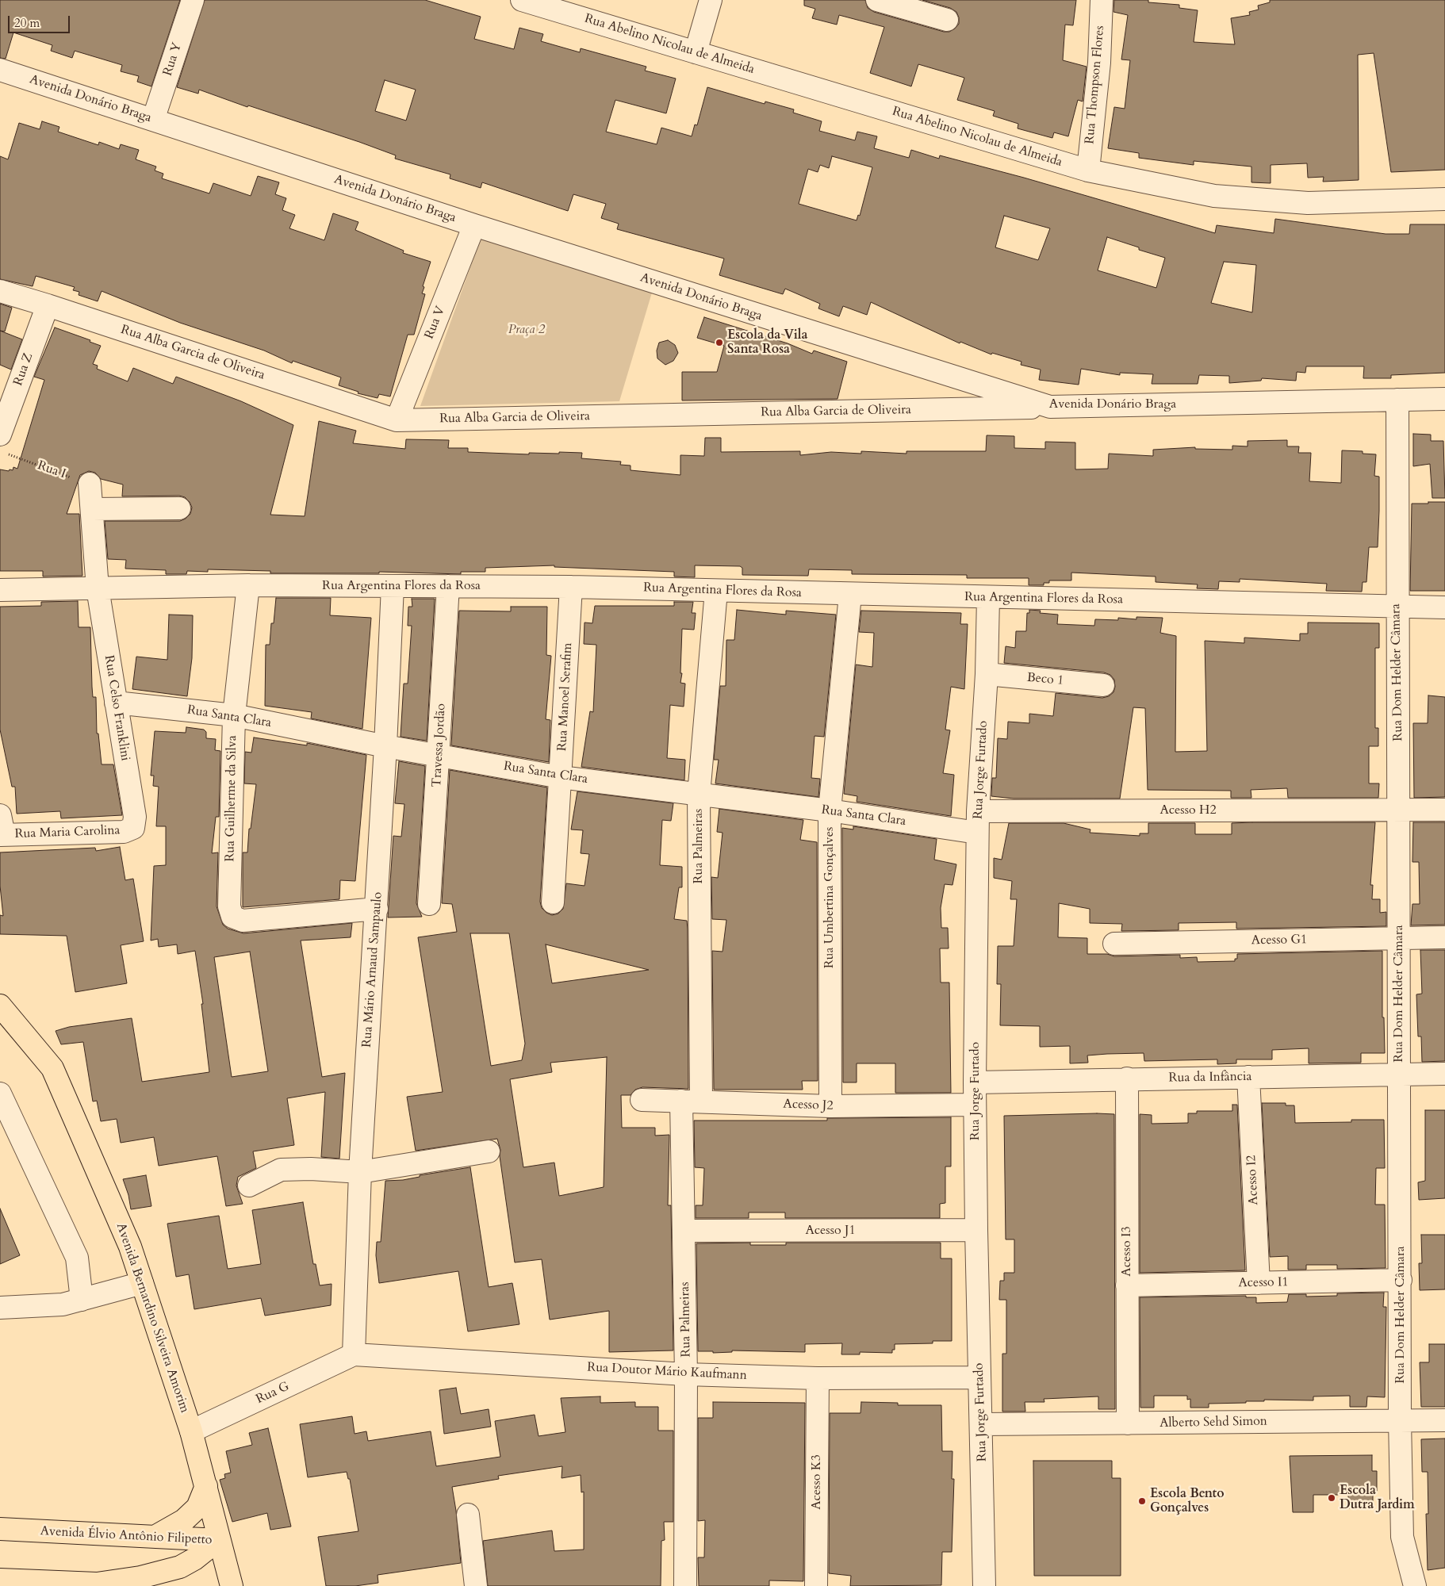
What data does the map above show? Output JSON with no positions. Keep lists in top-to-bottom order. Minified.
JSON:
{"streets":{"main road":["Avenida Bernardino Silveira Amorim","Avenida Élvio Antônio Filipetto"],"street":["Rua Abelino Nicolau de Almeida","Rua Y","Rua Thompson Flores","Avenida Donário Braga","Rua V","Rua Alba Garcia de Oliveira","Rua Z","Rua Argentina Flores da Rosa","Rua Dom Helder Câmara","Beco 1","Rua Manoel Serafim","Rua Celso Franklini","Rua Santa Clara","Travessa Jordão","Rua Jorge Furtado","Rua Guilherme da Silva","Acesso H2","Rua Maria Carolina","Rua Palmeiras","Rua Umbertina Gonçalves","Acesso G1","Rua Mário Arnaud Sampaulo","Rua da Infância","Acesso J2","Acesso I2","Acesso J1","Acesso I3","Acesso I1","Rua Doutor Mário Kaufmann","Rua G","Alberto Sehd Simon","Acesso K3"],"path":["Rua I"]},"crossings":[["Rua Abelino Nicolau de Almeida","Rua Thompson Flores"],["Rua Y","Avenida Donário Braga"],["Avenida Donário Braga","Rua V"],["Avenida Donário Braga","Rua Alba Garcia de Oliveira"],["Avenida Donário Braga","Rua Dom Helder Câmara"],["Rua V","Rua Alba Garcia de Oliveira"],["Rua Alba Garcia de Oliveira","Rua Z"],["Rua Z","Rua I"],["Rua Argentina Flores da Rosa","Rua Dom Helder Câmara"],["Rua Argentina Flores da Rosa","Rua Manoel Serafim"],["Rua Argentina Flores da Rosa","Rua Celso Franklini"],["Rua Argentina Flores da Rosa","Travessa Jordão"],["Rua Argentina Flores da Rosa","Rua Jorge Furtado"],["Rua Argentina Flores da Rosa","Rua Guilherme da Silva"],["Rua Argentina Flores da Rosa","Rua Palmeiras"],["Rua Argentina Flores da Rosa","Rua Umbertina Gonçalves"],["Rua Argentina Flores da Rosa","Rua Mário Arnaud Sampaulo"],["Rua Dom Helder Câmara","Acesso H2"],["Rua Dom Helder Câmara","Acesso G1"],["Rua Dom Helder Câmara","Rua da Infância"],["Rua Dom Helder Câmara","Acesso I1"],["Rua Dom Helder Câmara","Alberto Sehd Simon"],["Beco 1","Rua Jorge Furtado"],["Rua Manoel Serafim","Rua Santa Clara"],["Rua Celso Franklini","Rua Santa Clara"],["Rua Celso Franklini","Rua Maria Carolina"],["Rua Santa Clara","Travessa Jordão"],["Rua Santa Clara","Rua Jorge Furtado"],["Rua Santa Clara","Rua Guilherme da Silva"],["Rua Santa Clara","Rua Palmeiras"],["Rua Santa Clara","Rua Umbertina Gonçalves"],["Rua Santa Clara","Rua Mário Arnaud Sampaulo"],["Rua Jorge Furtado","Acesso H2"],["Rua Jorge Furtado","Rua da Infância"],["Rua Jorge Furtado","Acesso J2"],["Rua Jorge Furtado","Acesso J1"],["Rua Jorge Furtado","Rua Doutor Mário Kaufmann"],["Rua Jorge Furtado","Alberto Sehd Simon"],["Rua Guilherme da Silva","Rua Mário Arnaud Sampaulo"],["Rua Palmeiras","Acesso J2"],["Rua Palmeiras","Acesso J1"],["Rua Palmeiras","Rua Doutor Mário Kaufmann"],["Rua Umbertina Gonçalves","Acesso J2"],["Rua Mário Arnaud Sampaulo","Rua Doutor Mário Kaufmann"],["Rua Mário Arnaud Sampaulo","Rua G"],["Rua da Infância","Acesso I2"],["Rua da Infância","Acesso I3"],["Acesso I2","Acesso I1"],["Acesso I3","Acesso I1"],["Acesso I3","Alberto Sehd Simon"],["Avenida Bernardino Silveira Amorim","Rua G"],["Avenida Bernardino Silveira Amorim","Avenida Élvio Antônio Filipetto"],["Rua Doutor Mário Kaufmann","Rua G"],["Rua Doutor Mário Kaufmann","Acesso K3"]],"parks":["Praça 2"],"places":["Escola da Vila Santa Rosa","Escola Dutra Jardim","Escola Bento Gonçalves"],"scale_bar":"20 m"}
